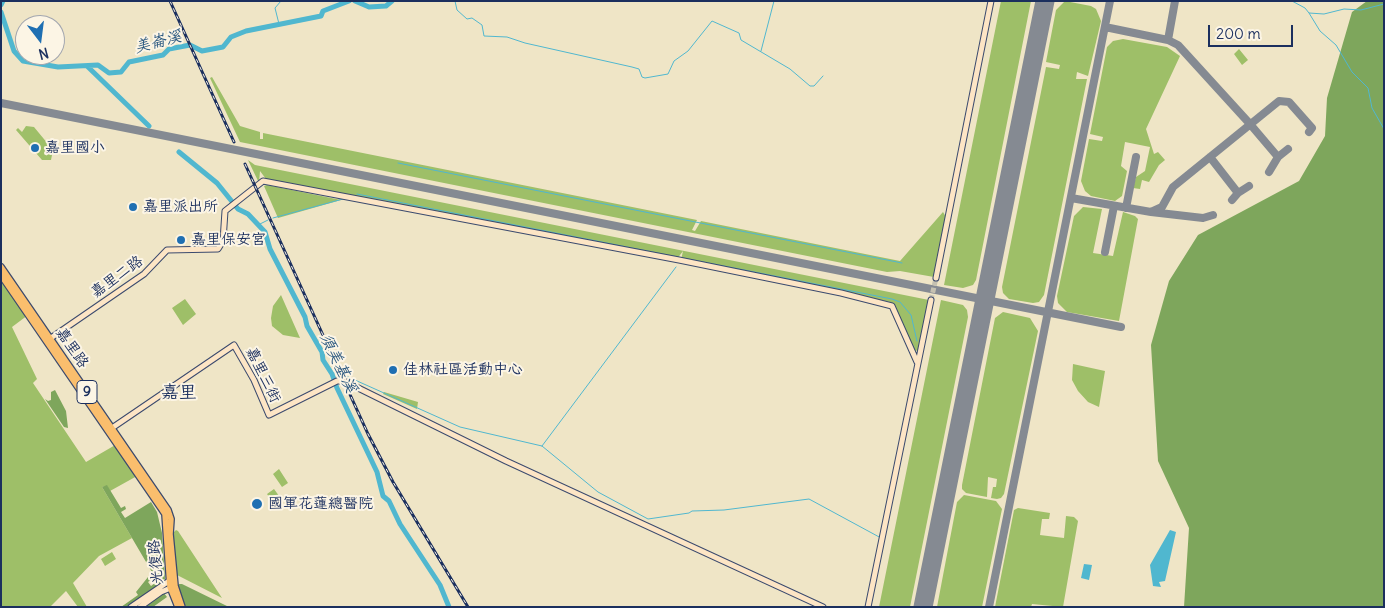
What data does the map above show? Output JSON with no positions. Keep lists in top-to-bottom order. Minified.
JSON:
{"streets":{"main road":["嘉里路","9","光復路"],"street":["嘉里二路","嘉里三街"]},"crossings":[["嘉里二路","嘉里路"],["嘉里路","嘉里三街"],["嘉里路","光復路"]],"districts":["嘉里"],"water":["美崙溪","須美基溪"],"places":["嘉里國小","嘉里派出所","嘉里保安宮","佳林社區活動中心","國軍花蓮總醫院"],"scale_bar":"200 m","north":"bottom"}
